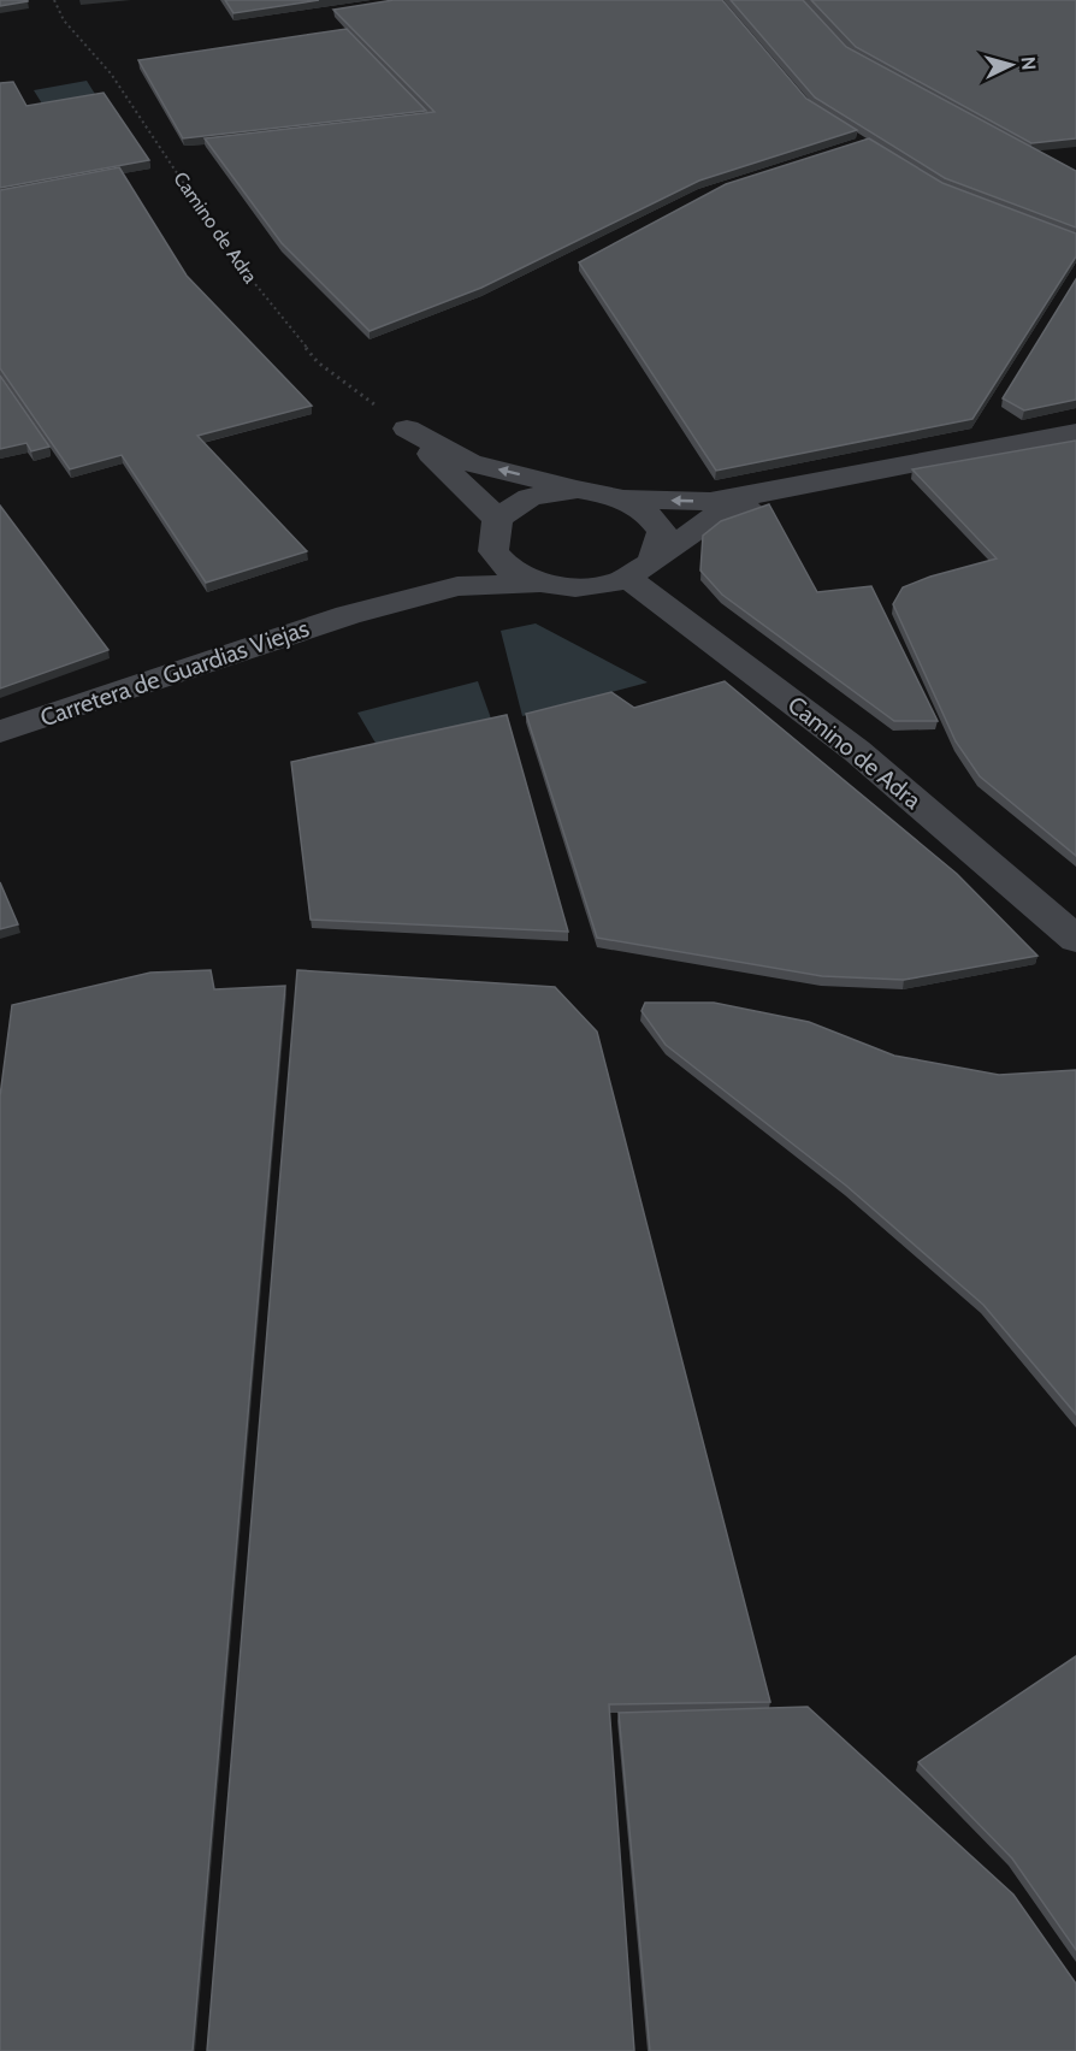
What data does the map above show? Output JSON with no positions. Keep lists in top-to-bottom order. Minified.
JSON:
{"streets":{"street":["Camino de Adra","Carretera de Guardias Viejas"]},"crossings":[["Camino de Adra","Carretera de Guardias Viejas"]],"north":"right"}
